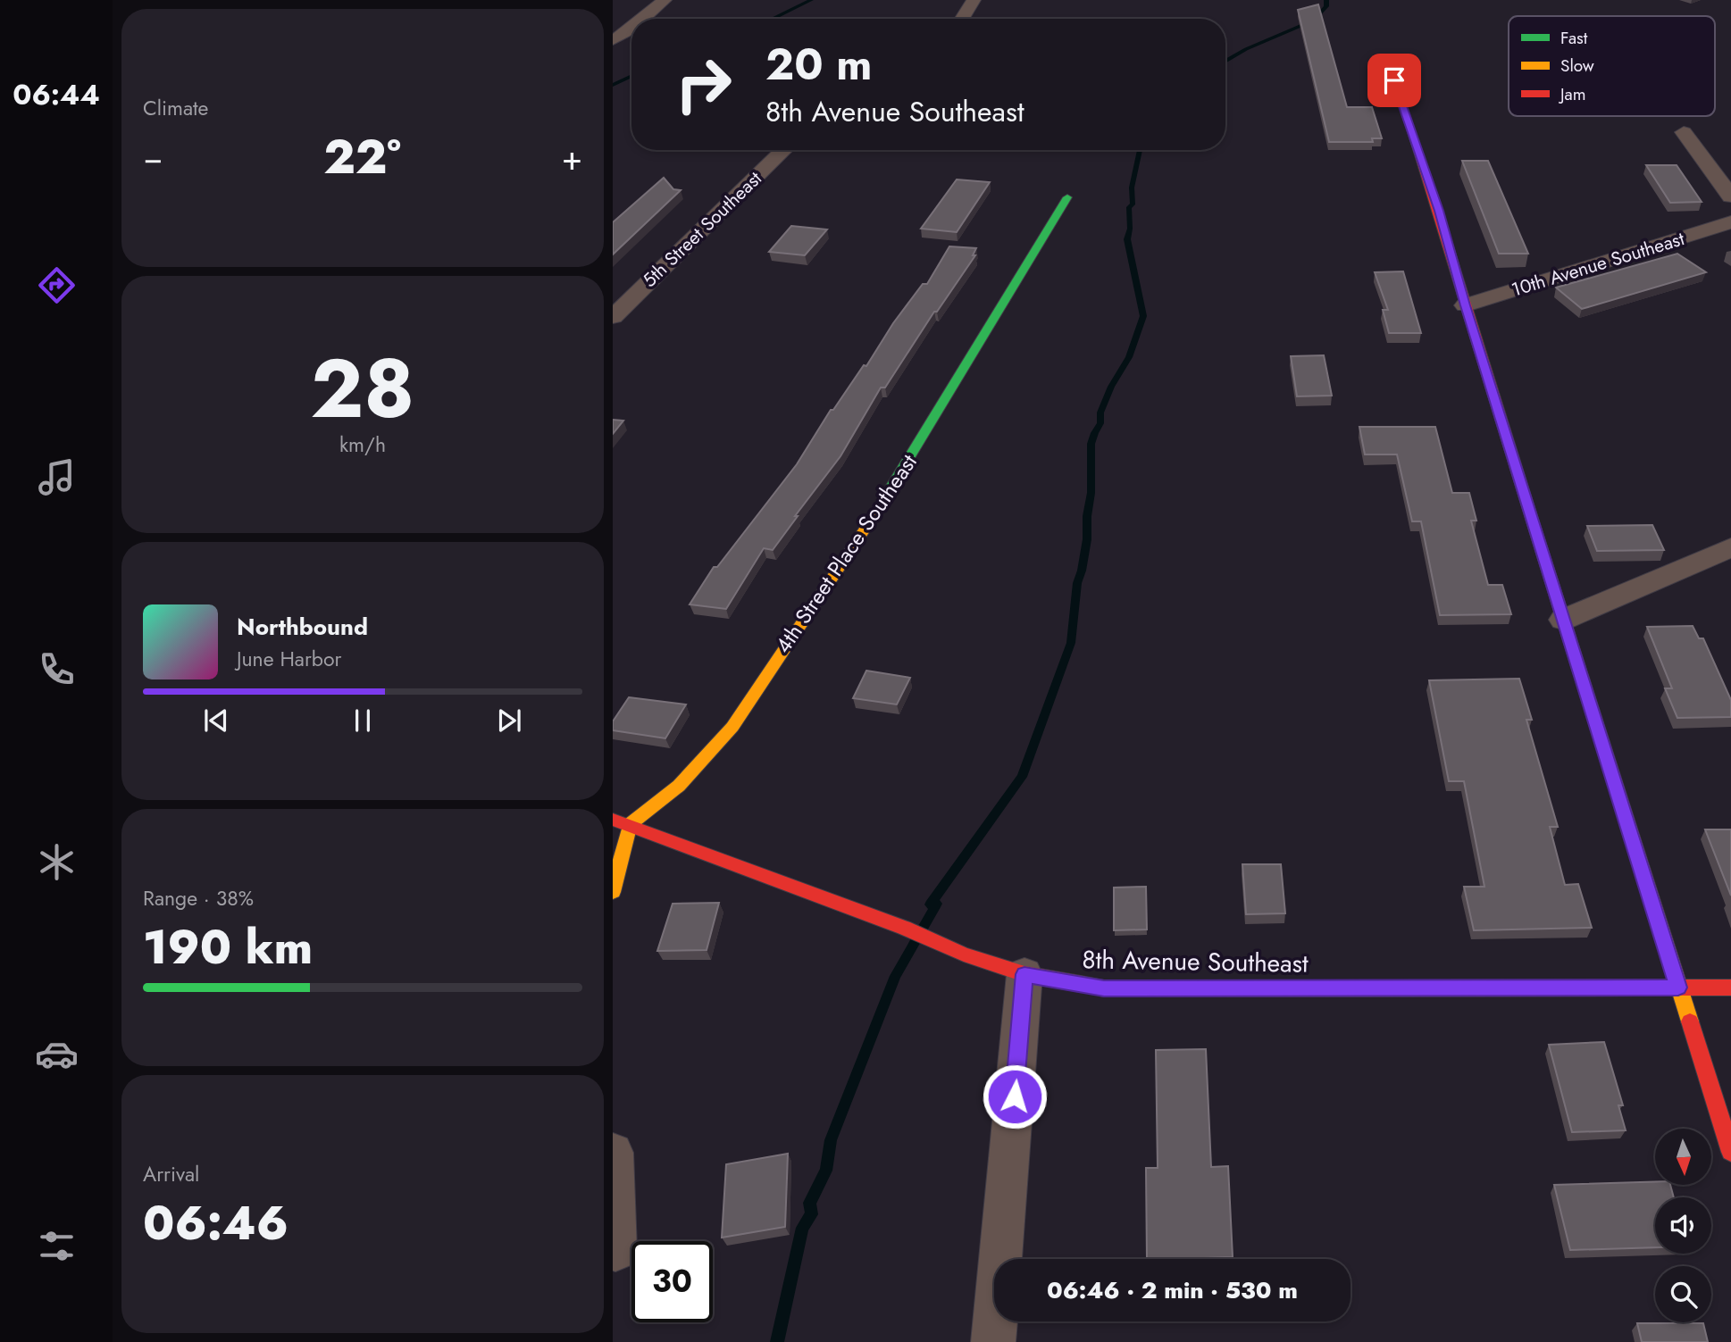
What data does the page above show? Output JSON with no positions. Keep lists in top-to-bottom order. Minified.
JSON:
{"streets":{"street":["5th Street Southeast","10th Avenue Southeast","4th Street Place Southeast","8th Avenue Southeast"]},"crossings":[["4th Street Place Southeast","8th Avenue Southeast"]],"legend":["Fast","Slow","Jam"],"north":"bottom","page":{"tabs":"06:44","tile":["Climate",["28","km/h"],["Range · 38%","190 km"],["Arrival","06:46"]],"turn":["20 m","8th Avenue Southeast"],"heat":["−","22°","+"],"song":["Northbound","June Harbor"],"limit":"30","trip":"06:46 · 2 min · 530 m"}}
